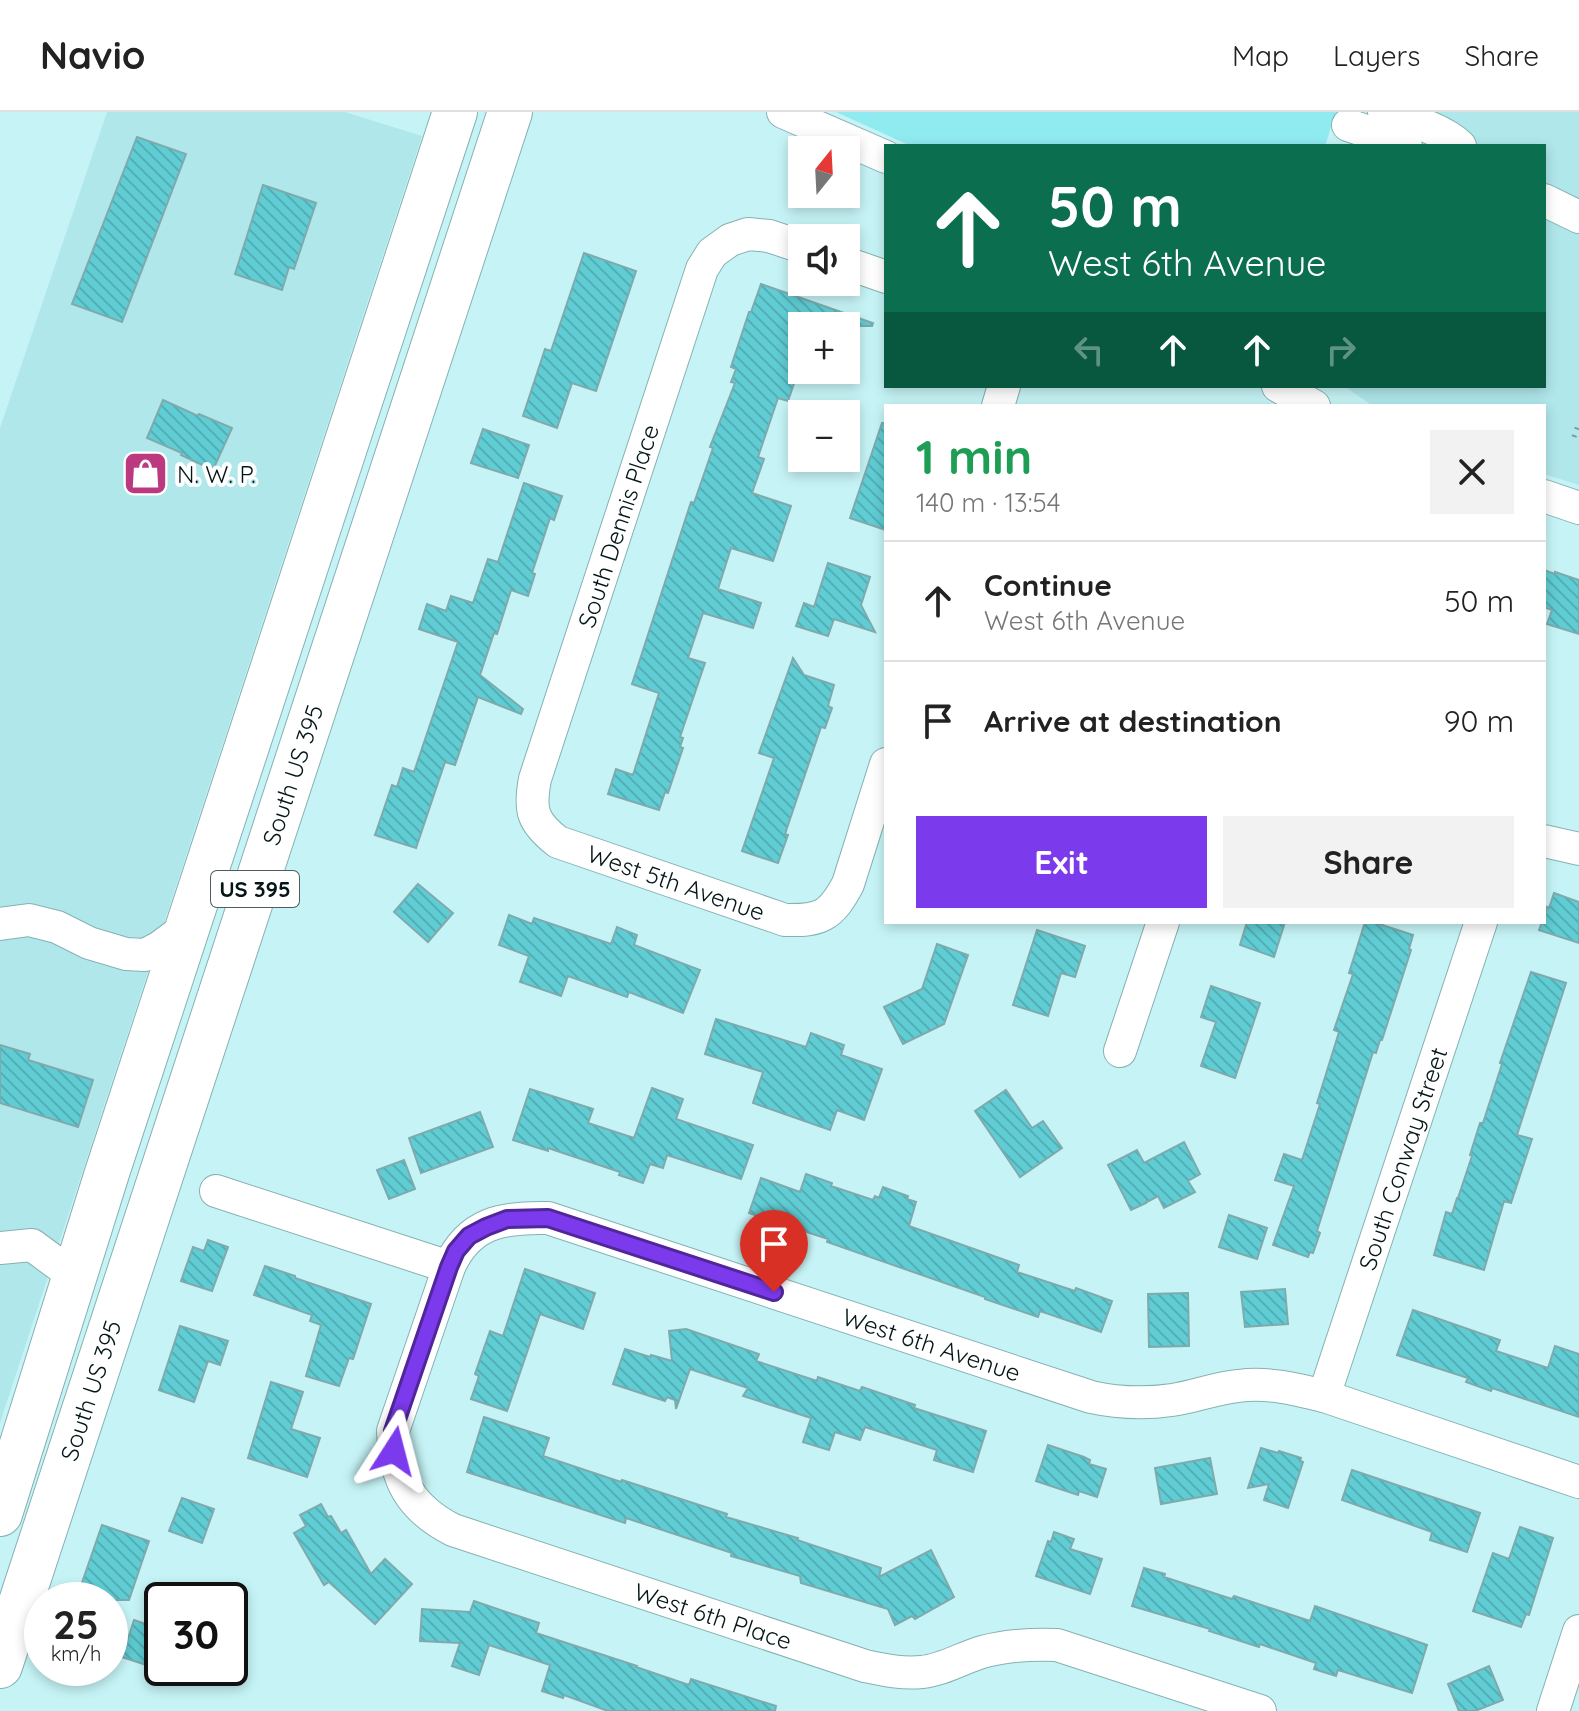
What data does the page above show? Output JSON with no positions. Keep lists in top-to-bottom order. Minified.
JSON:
{"streets":{"highway":["South US 395","US 395"],"street":["South Dennis Place","West 5th Avenue","South Conway Street","West 6th Avenue","West 6th Place"]},"crossings":[["South Dennis Place","West 5th Avenue"],["South Conway Street","West 6th Avenue"],["West 6th Avenue","West 6th Place"]],"places":{"shop":["N. W. P."]},"north":"top","page":{"header":"Navio","nav":["Map","Layers","Share"],"map_buttons":["+","−"],"turn":["50 m","West 6th Avenue"],"heading":["1 min","140 m · 13:54"],"list":[{"name":"Continue","note":"West 6th Avenue","value":"50 m"},{"name":"Arrive at destination","value":"90 m"}],"buttons":["Exit","Share"],"speed":"25 km/h","limit":"30"}}
